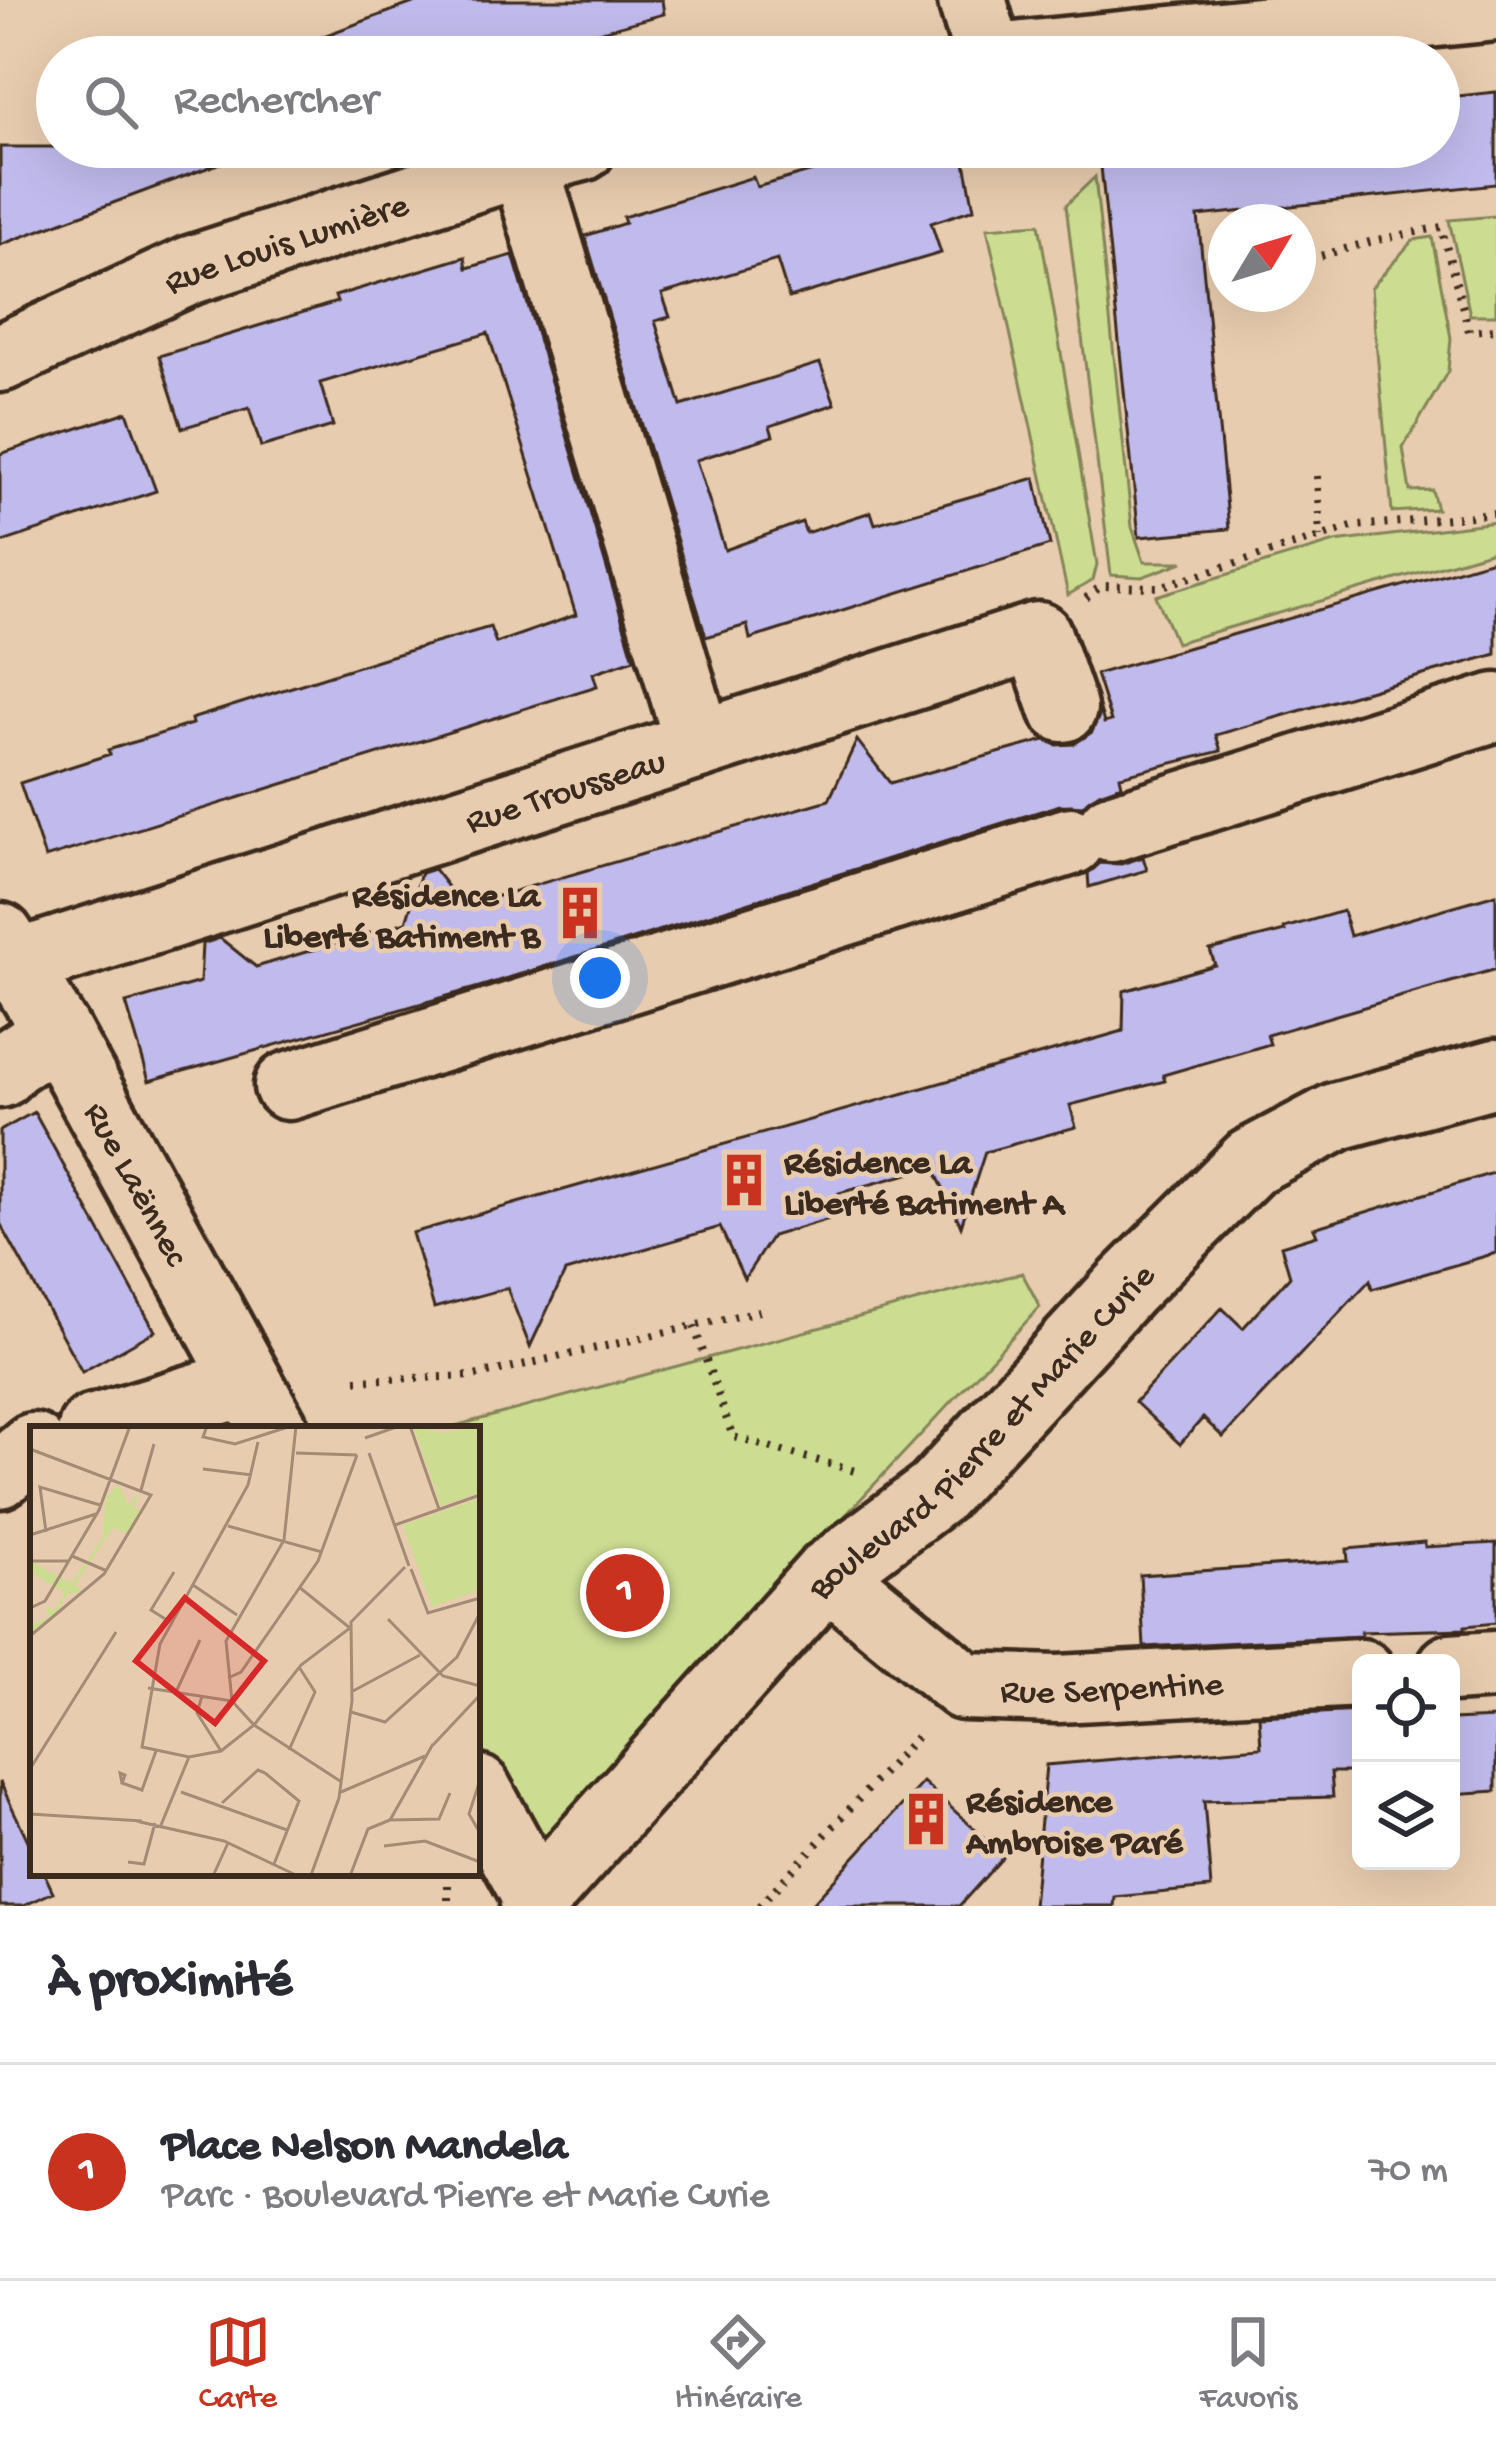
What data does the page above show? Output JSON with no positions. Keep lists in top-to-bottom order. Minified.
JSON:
{"streets":{"street":["Rue Louis Lumière","Rue Trousseau","Rue Laënnec","Boulevard Pierre et Marie Curie","Rue Serpentine"]},"crossings":[["Rue Trousseau","Rue Laënnec"],["Boulevard Pierre et Marie Curie","Rue Serpentine"]],"places":{"building":["Résidence La Liberté Batiment B","Résidence La Liberté Batiment A","Résidence Ambroise Paré"]},"north":"top right","page":{"search":"Rechercher","pins":"1","heading":"À proximité","list":[{"mark":"1","name":"Place Nelson Mandela","note":"Parc · Boulevard Pierre et Marie Curie","value":"70 m"}],"nav":["Carte","Itinéraire","Favoris"]}}
